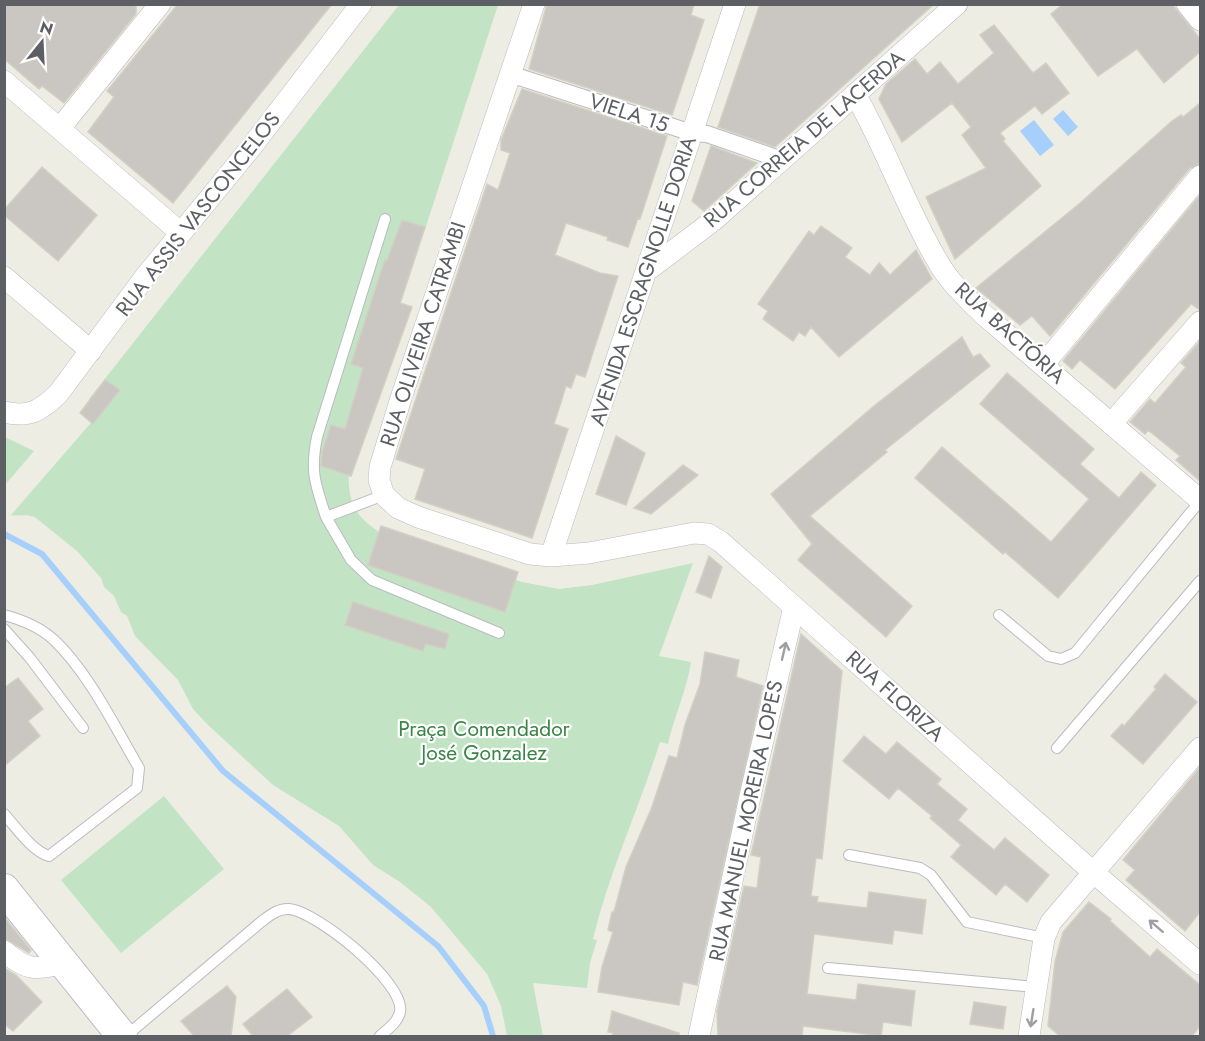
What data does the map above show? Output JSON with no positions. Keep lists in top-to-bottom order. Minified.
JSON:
{"streets":{"street":["VIELA 15","RUA CORREIA DE LACERDA","RUA ASSIS VASCONCELOS","AVENIDA ESCRAGNOLLE DORIA","RUA BACTÓRIA","RUA OLIVEIRA CATRAMBI","RUA FLORIZA","RUA MANUEL MOREIRA LOPES"]},"crossings":[["VIELA 15","RUA CORREIA DE LACERDA"],["VIELA 15","AVENIDA ESCRAGNOLLE DORIA"],["VIELA 15","RUA OLIVEIRA CATRAMBI"],["RUA CORREIA DE LACERDA","AVENIDA ESCRAGNOLLE DORIA"],["RUA CORREIA DE LACERDA","RUA BACTÓRIA"],["AVENIDA ESCRAGNOLLE DORIA","RUA FLORIZA"],["RUA FLORIZA","RUA MANUEL MOREIRA LOPES"]],"one_way":["RUA MANUEL MOREIRA LOPES"],"parks":["Praça Comendador José Gonzalez"],"north":"top"}
